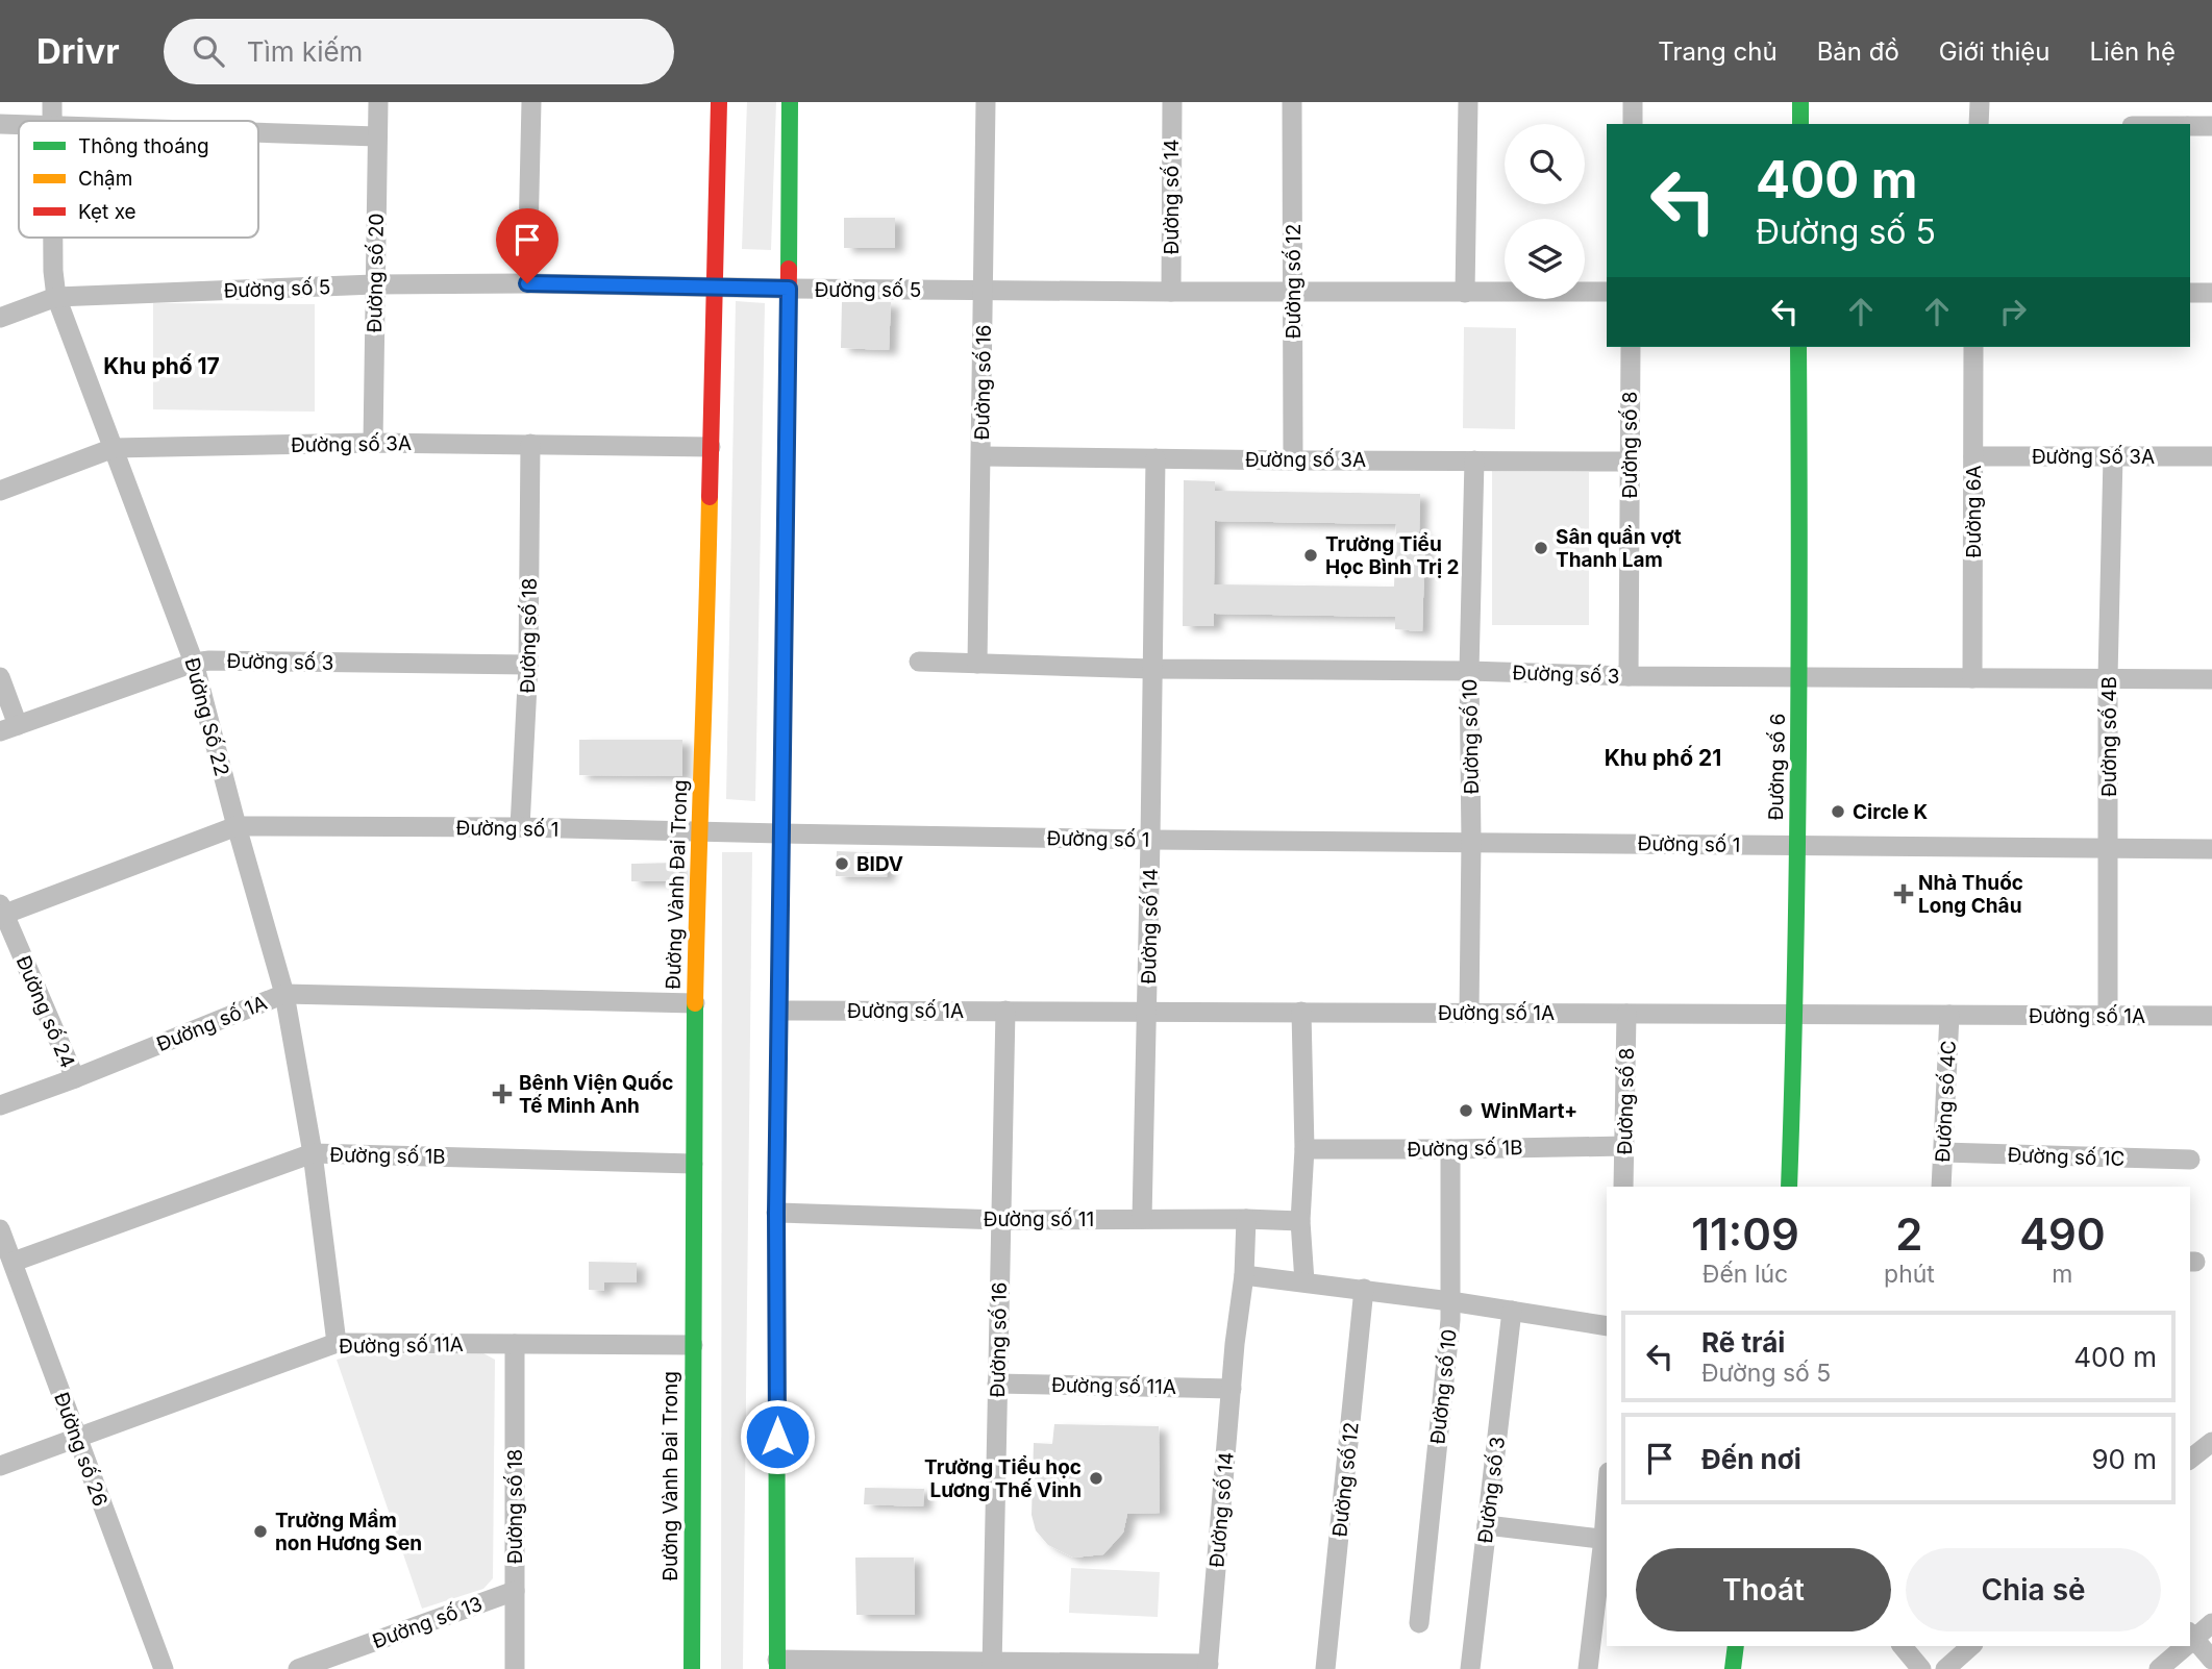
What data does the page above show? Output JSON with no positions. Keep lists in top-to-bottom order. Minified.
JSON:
{"streets":{"street":["Đường số 14","Đường số 20","Đường số 12","Đường số 5","Đường số 16","Đường số 3A","Đường số 8","Đường Số 3A","Đường 6A","Đường số 18","Đường số 3","Đường Số 22","Đường số 10","Đường số 4B","Đường số 6","Đường số 1","Đường Vành Đai Trong","Đường số 1A","Đường số 24","Đường số 4C","Đường số 1B","Đường số 1C","Đường số 11","Đường số 11A","Đường số 26","Đường số 13"]},"crossings":[["Đường số 14","Đường số 5"],["Đường số 14","Đường số 3A"],["Đường số 14","Đường số 3"],["Đường số 14","Đường số 1"],["Đường số 14","Đường số 1A"],["Đường số 14","Đường số 11"],["Đường số 14","Đường số 11A"],["Đường số 20","Đường số 5"],["Đường số 20","Đường số 3A"],["Đường số 12","Đường số 5"],["Đường số 12","Đường số 3A"],["Đường số 5","Đường số 16"],["Đường số 5","Đường Số 22"],["Đường số 5","Đường Vành Đai Trong"],["Đường số 16","Đường số 3A"],["Đường số 16","Đường số 3"],["Đường số 16","Đường số 1A"],["Đường số 16","Đường số 11"],["Đường số 16","Đường số 11A"],["Đường số 3A","Đường số 8"],["Đường số 3A","Đường số 18"],["Đường số 3A","Đường Số 22"],["Đường số 3A","Đường số 10"],["Đường số 3A","Đường Vành Đai Trong"],["Đường số 8","Đường số 3"],["Đường số 8","Đường số 1A"],["Đường số 8","Đường số 1B"],["Đường Số 3A","Đường 6A"],["Đường Số 3A","Đường số 4B"],["Đường 6A","Đường số 3"],["Đường số 18","Đường số 3"],["Đường số 18","Đường số 1"],["Đường số 18","Đường số 11A"],["Đường số 18","Đường số 13"],["Đường số 3","Đường Số 22"],["Đường số 3","Đường số 10"],["Đường số 3","Đường số 4B"],["Đường số 3","Đường số 6"],["Đường Số 22","Đường số 1"],["Đường Số 22","Đường số 1A"],["Đường Số 22","Đường số 1B"],["Đường Số 22","Đường số 11A"],["Đường số 10","Đường số 1"],["Đường số 10","Đường số 1A"],["Đường số 10","Đường số 1B"],["Đường số 4B","Đường số 1"],["Đường số 4B","Đường số 1A"],["Đường số 6","Đường số 1"],["Đường số 6","Đường số 1A"],["Đường số 1","Đường Vành Đai Trong"],["Đường số 1","Đường số 24"],["Đường Vành Đai Trong","Đường số 1A"],["Đường Vành Đai Trong","Đường số 1B"],["Đường Vành Đai Trong","Đường số 11A"],["Đường số 1A","Đường số 24"],["Đường số 1A","Đường số 4C"],["Đường số 4C","Đường số 1C"],["Đường số 1B","Đường số 26"],["Đường số 11A","Đường số 26"]],"districts":["Khu phố 17","Khu phố 21"],"places":{"other":["Sân quần vợt Thanh Lam","Trường Tiểu Học Bình Trị 2","Circle K","BIDV","WinMart+","Trường Tiểu học Lương Thế Vinh","Trường Mầm non Hương Sen"],"health":["Nhà Thuốc Long Châu","Bệnh Viện Quốc Tế Minh Anh"]},"legend":["Thông thoáng","Chậm","Kẹt xe"],"page":{"header":"Drivr","search":"Tìm kiếm","nav":["Trang chủ","Bản đồ","Giới thiệu","Liên hệ"],"turn":["400 m","Đường số 5"],"eta":["11:09","Đến lúc","2","phút","490","m"],"list":[{"name":"Rẽ trái","note":"Đường số 5","value":"400 m"},{"name":"Đến nơi","value":"90 m"}],"buttons":["Thoát","Chia sẻ"]}}
